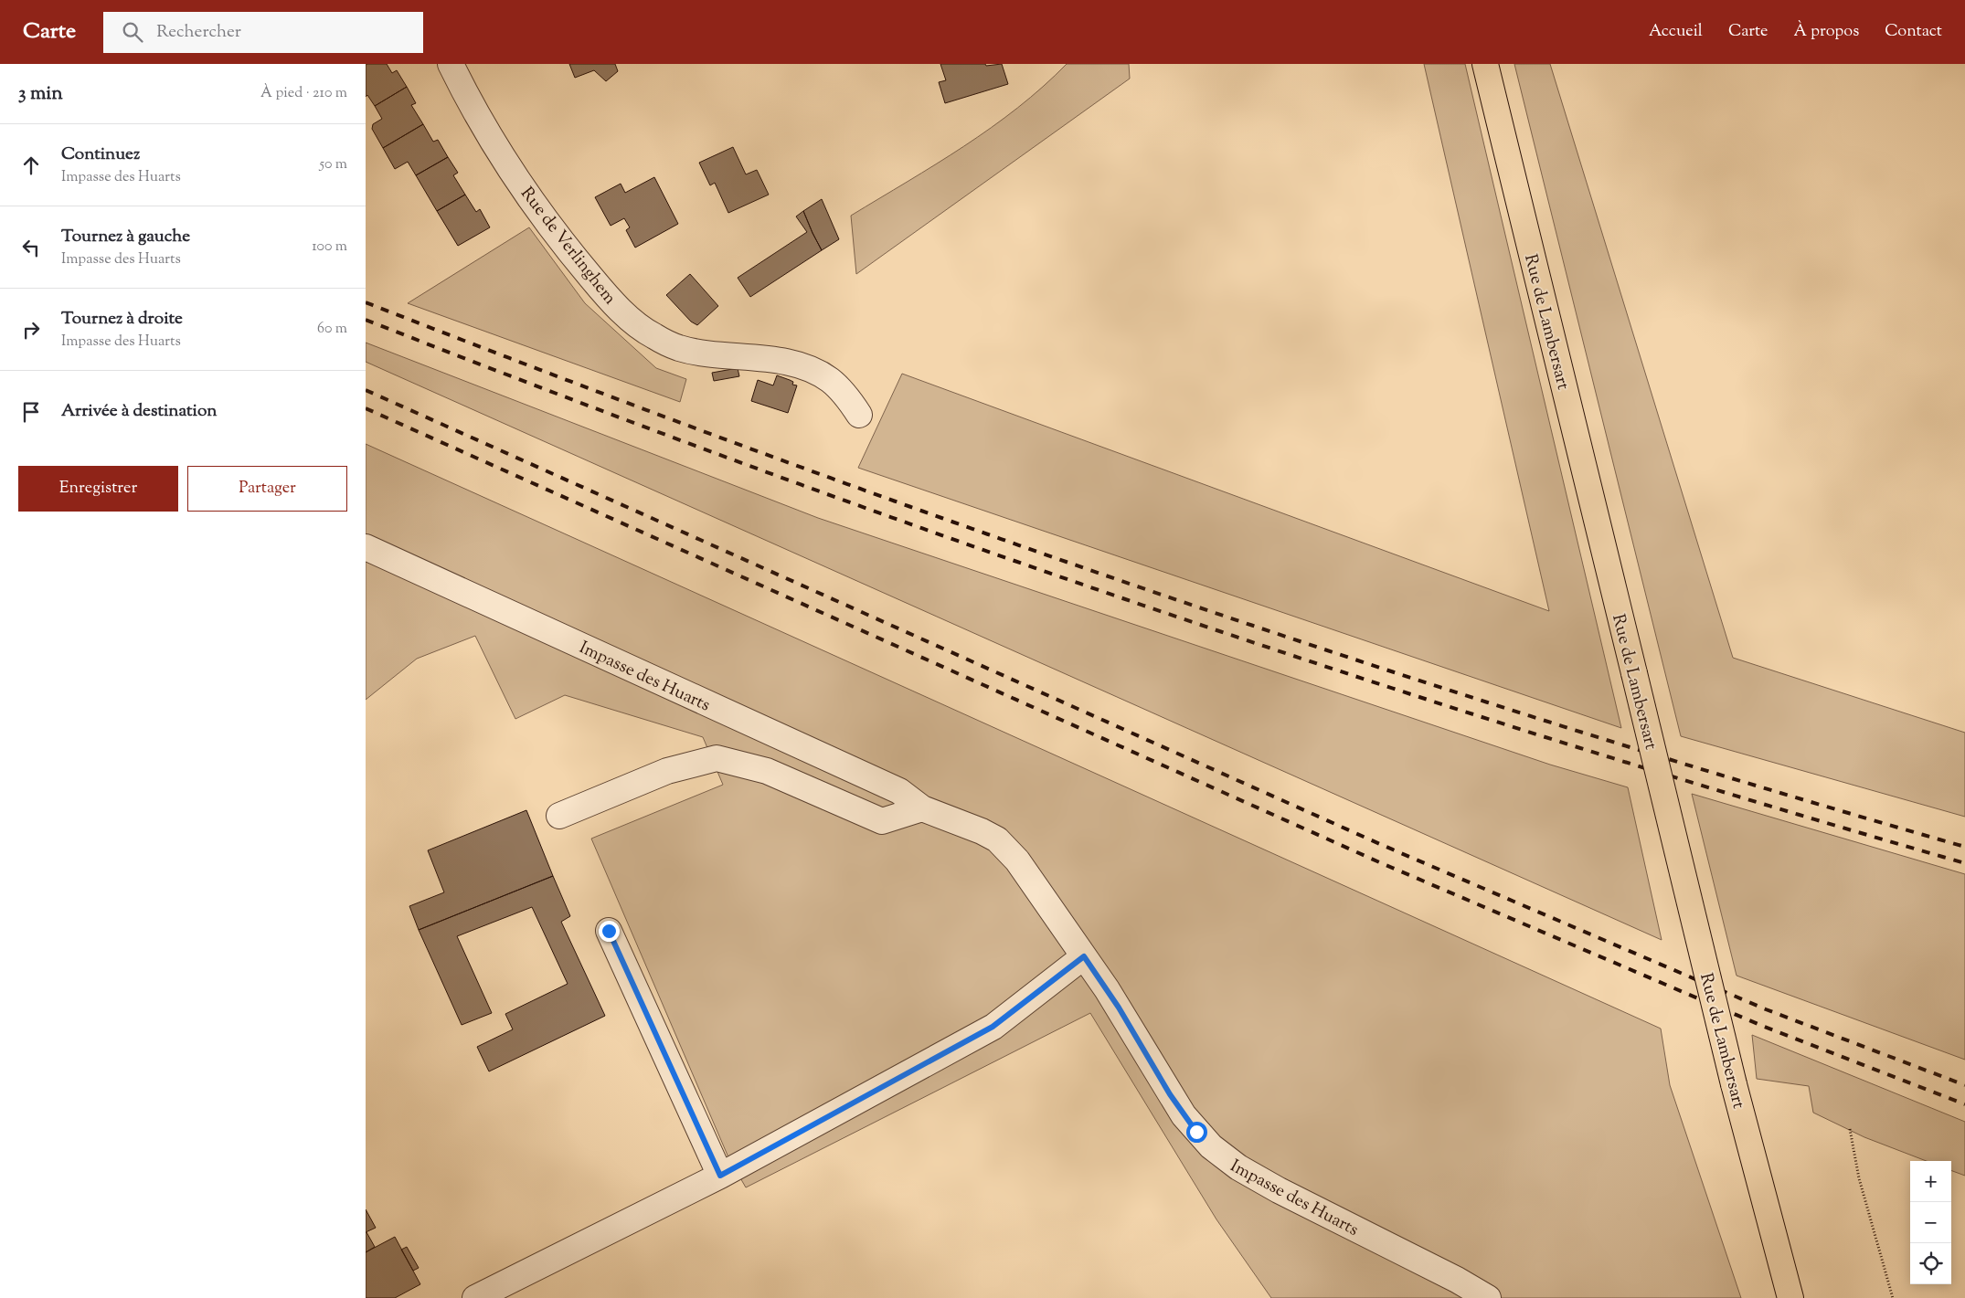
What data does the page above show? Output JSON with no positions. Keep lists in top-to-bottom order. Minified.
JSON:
{"streets":{"main road":["Rue de Lambersart"],"street":["Rue de Verlinghem","Impasse des Huarts"]},"page":{"header":"Carte","search":"Rechercher","nav":["Accueil","Carte","À propos","Contact"],"heading":["3 min","À pied · 210 m"],"list":[["Continuez","Impasse des Huarts","50 m"],["Tournez à gauche","Impasse des Huarts","100 m"],["Tournez à droite","Impasse des Huarts","60 m"],"Arrivée à destination"],"buttons":["Enregistrer","Partager"],"map_buttons":["+","−"]}}
